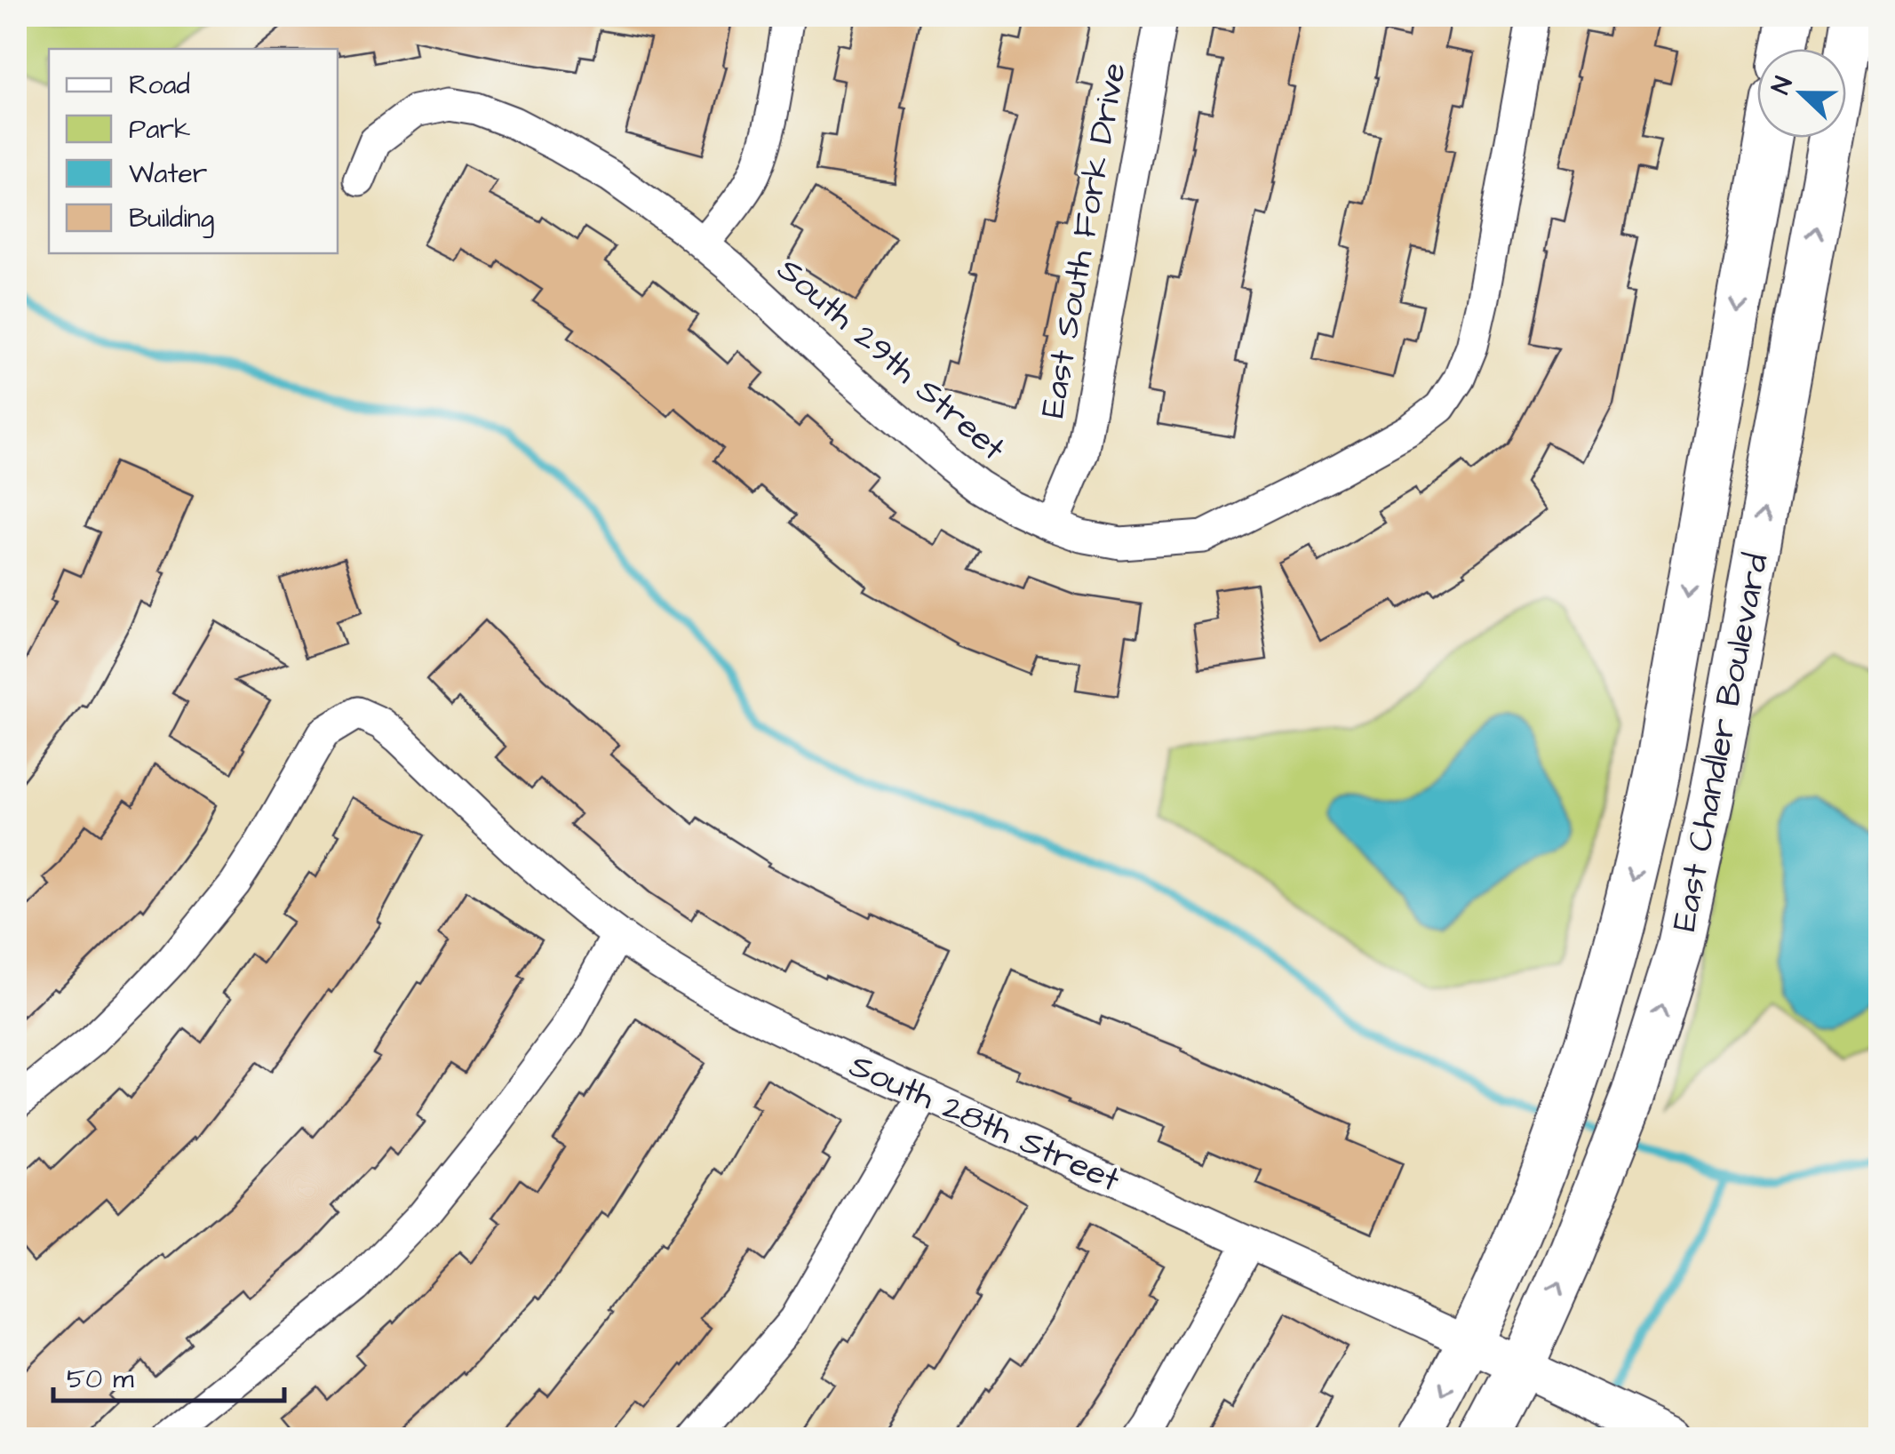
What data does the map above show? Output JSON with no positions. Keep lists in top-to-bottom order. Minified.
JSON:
{"streets":{"main road":["East Chandler Boulevard"],"street":["East South Fork Drive","South 29th Street","South 28th Street"]},"crossings":[["East South Fork Drive","South 29th Street"],["East Chandler Boulevard","South 28th Street"]],"legend":["Road","Park","Water","Building"],"scale_bar":"50 m","north":"left"}
